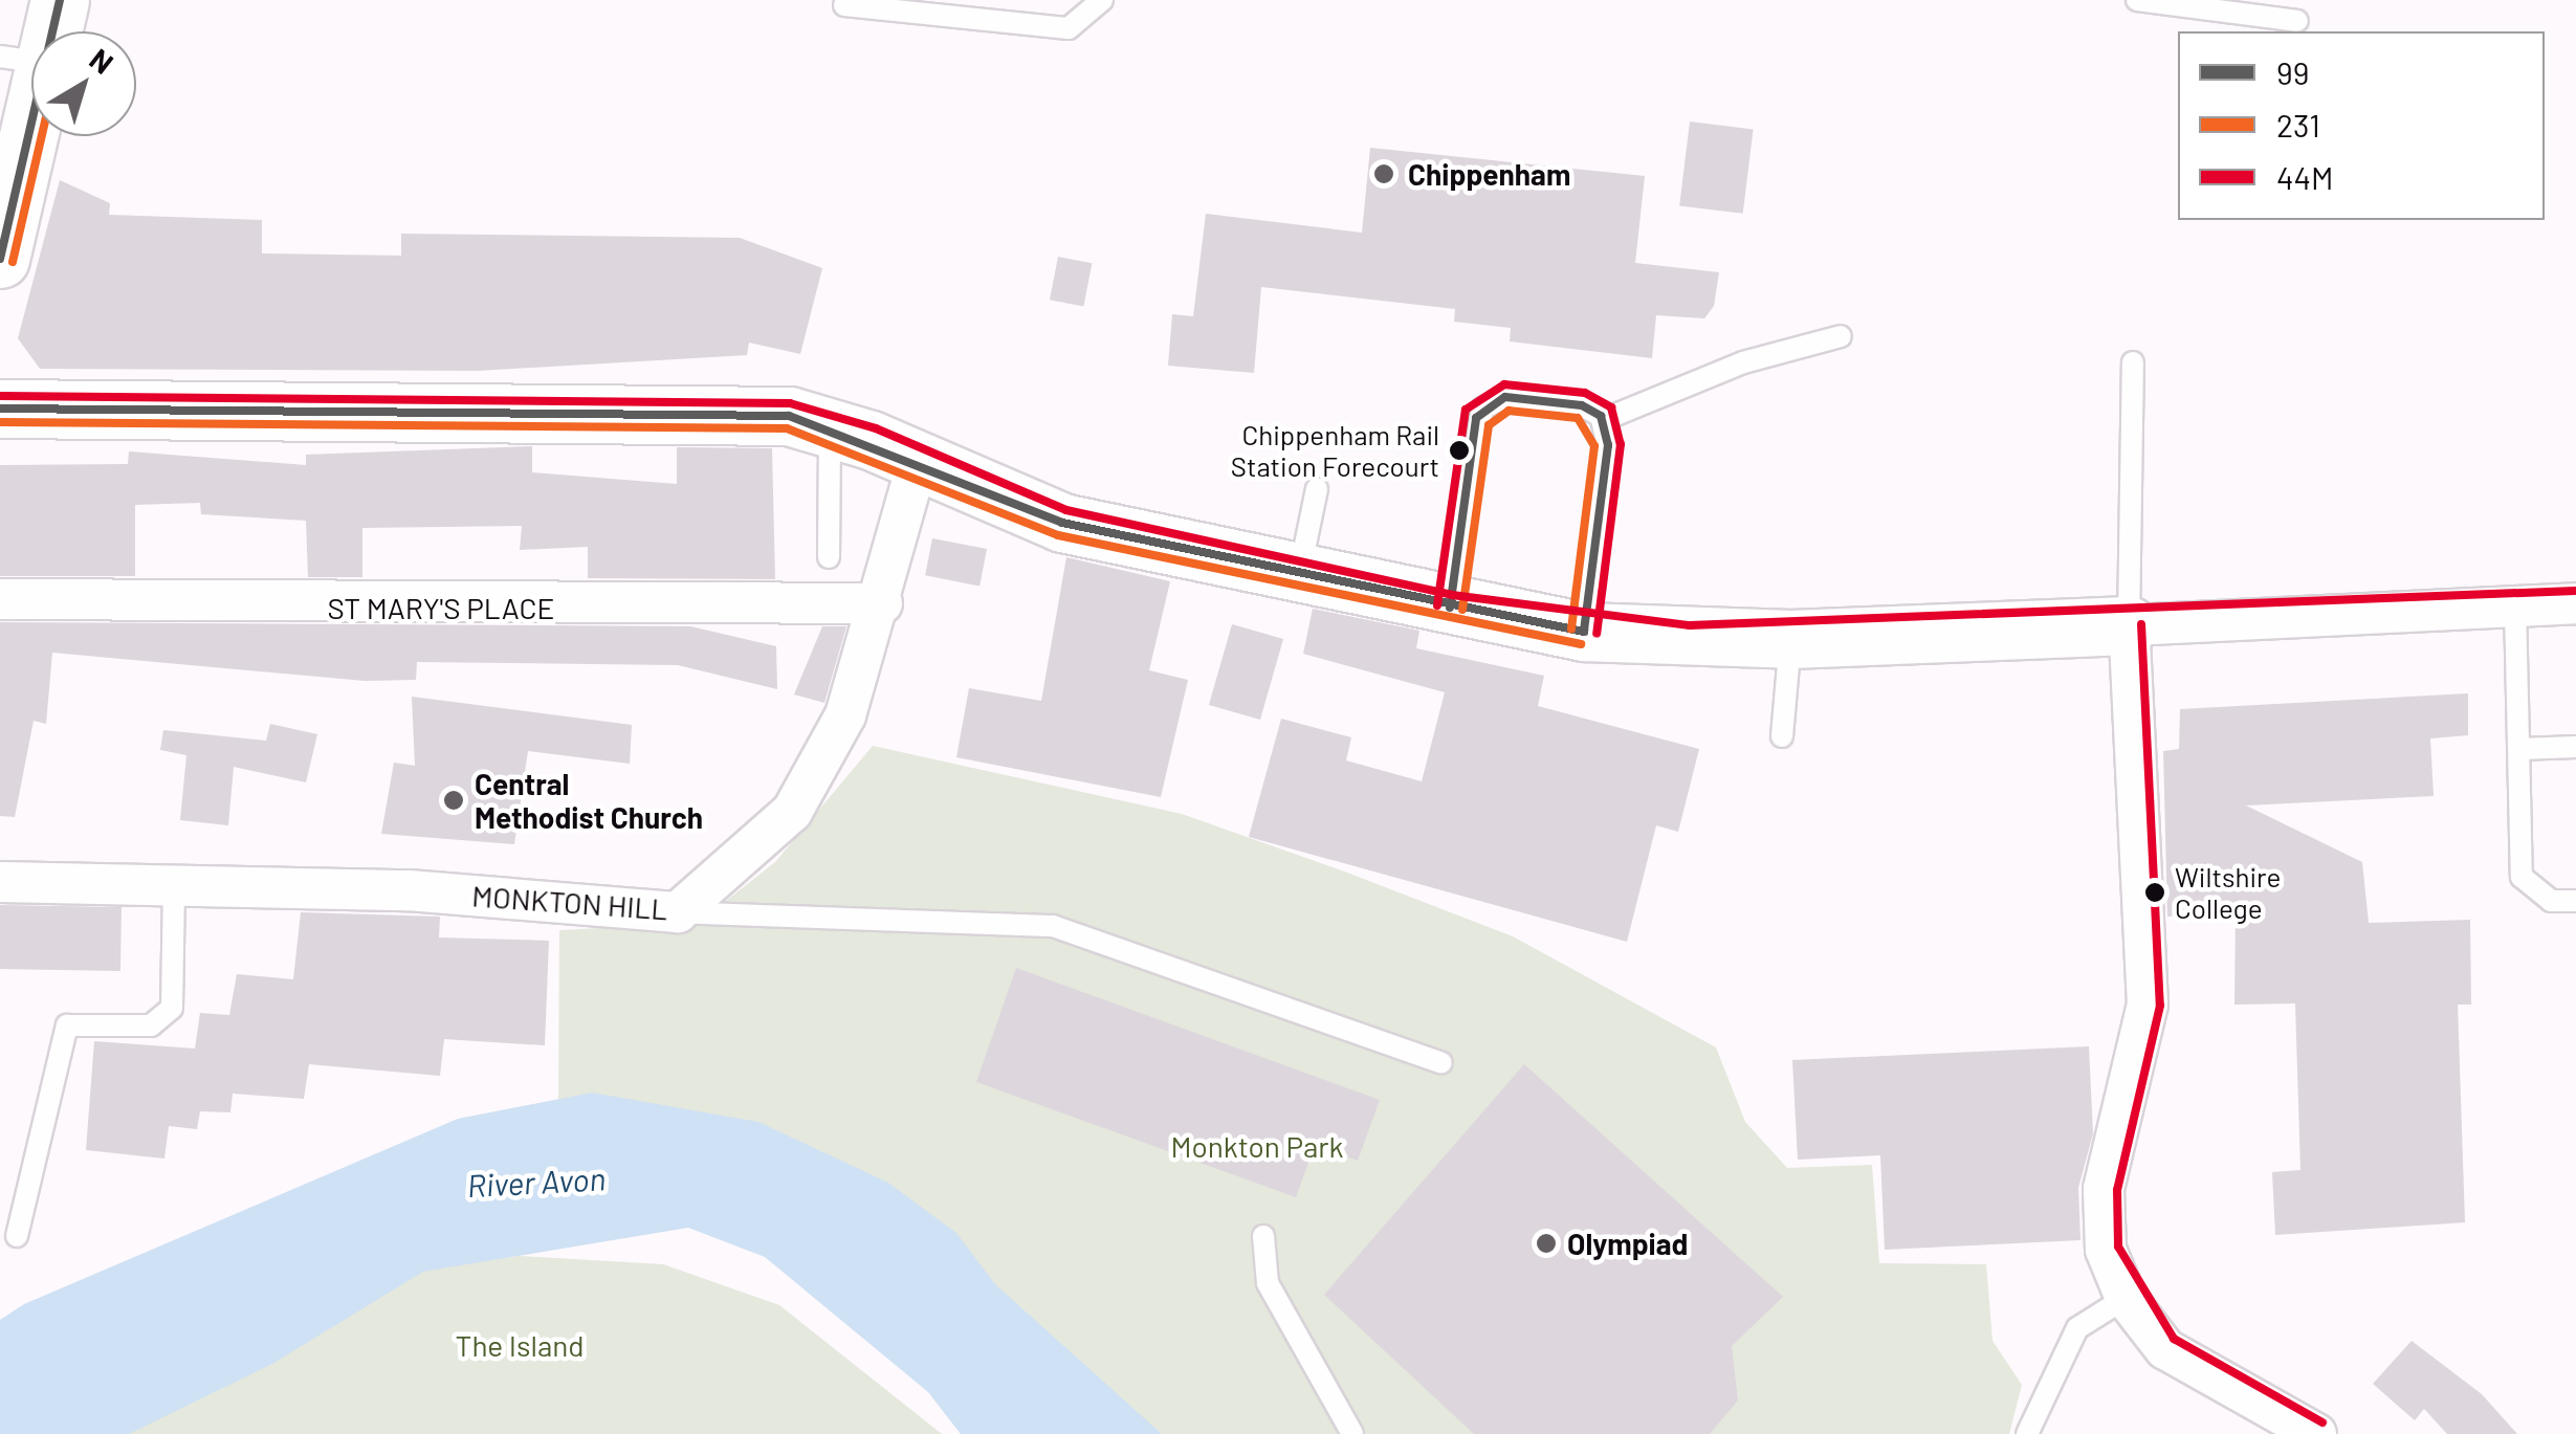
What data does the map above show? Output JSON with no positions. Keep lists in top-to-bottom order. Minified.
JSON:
{"streets":{"street":["ST MARY'S PLACE","MONKTON HILL"]},"crossings":[["ST MARY'S PLACE","MONKTON HILL"]],"water":["River Avon"],"parks":["Monkton Park","The Island"],"places":["Chippenham","Chippenham Rail Station Forecourt","Central Methodist Church","Wiltshire College","Olympiad"],"lines":["transit line 99","transit line 231","transit line 44M"],"legend":["99","231","44M"],"north":"top right"}
